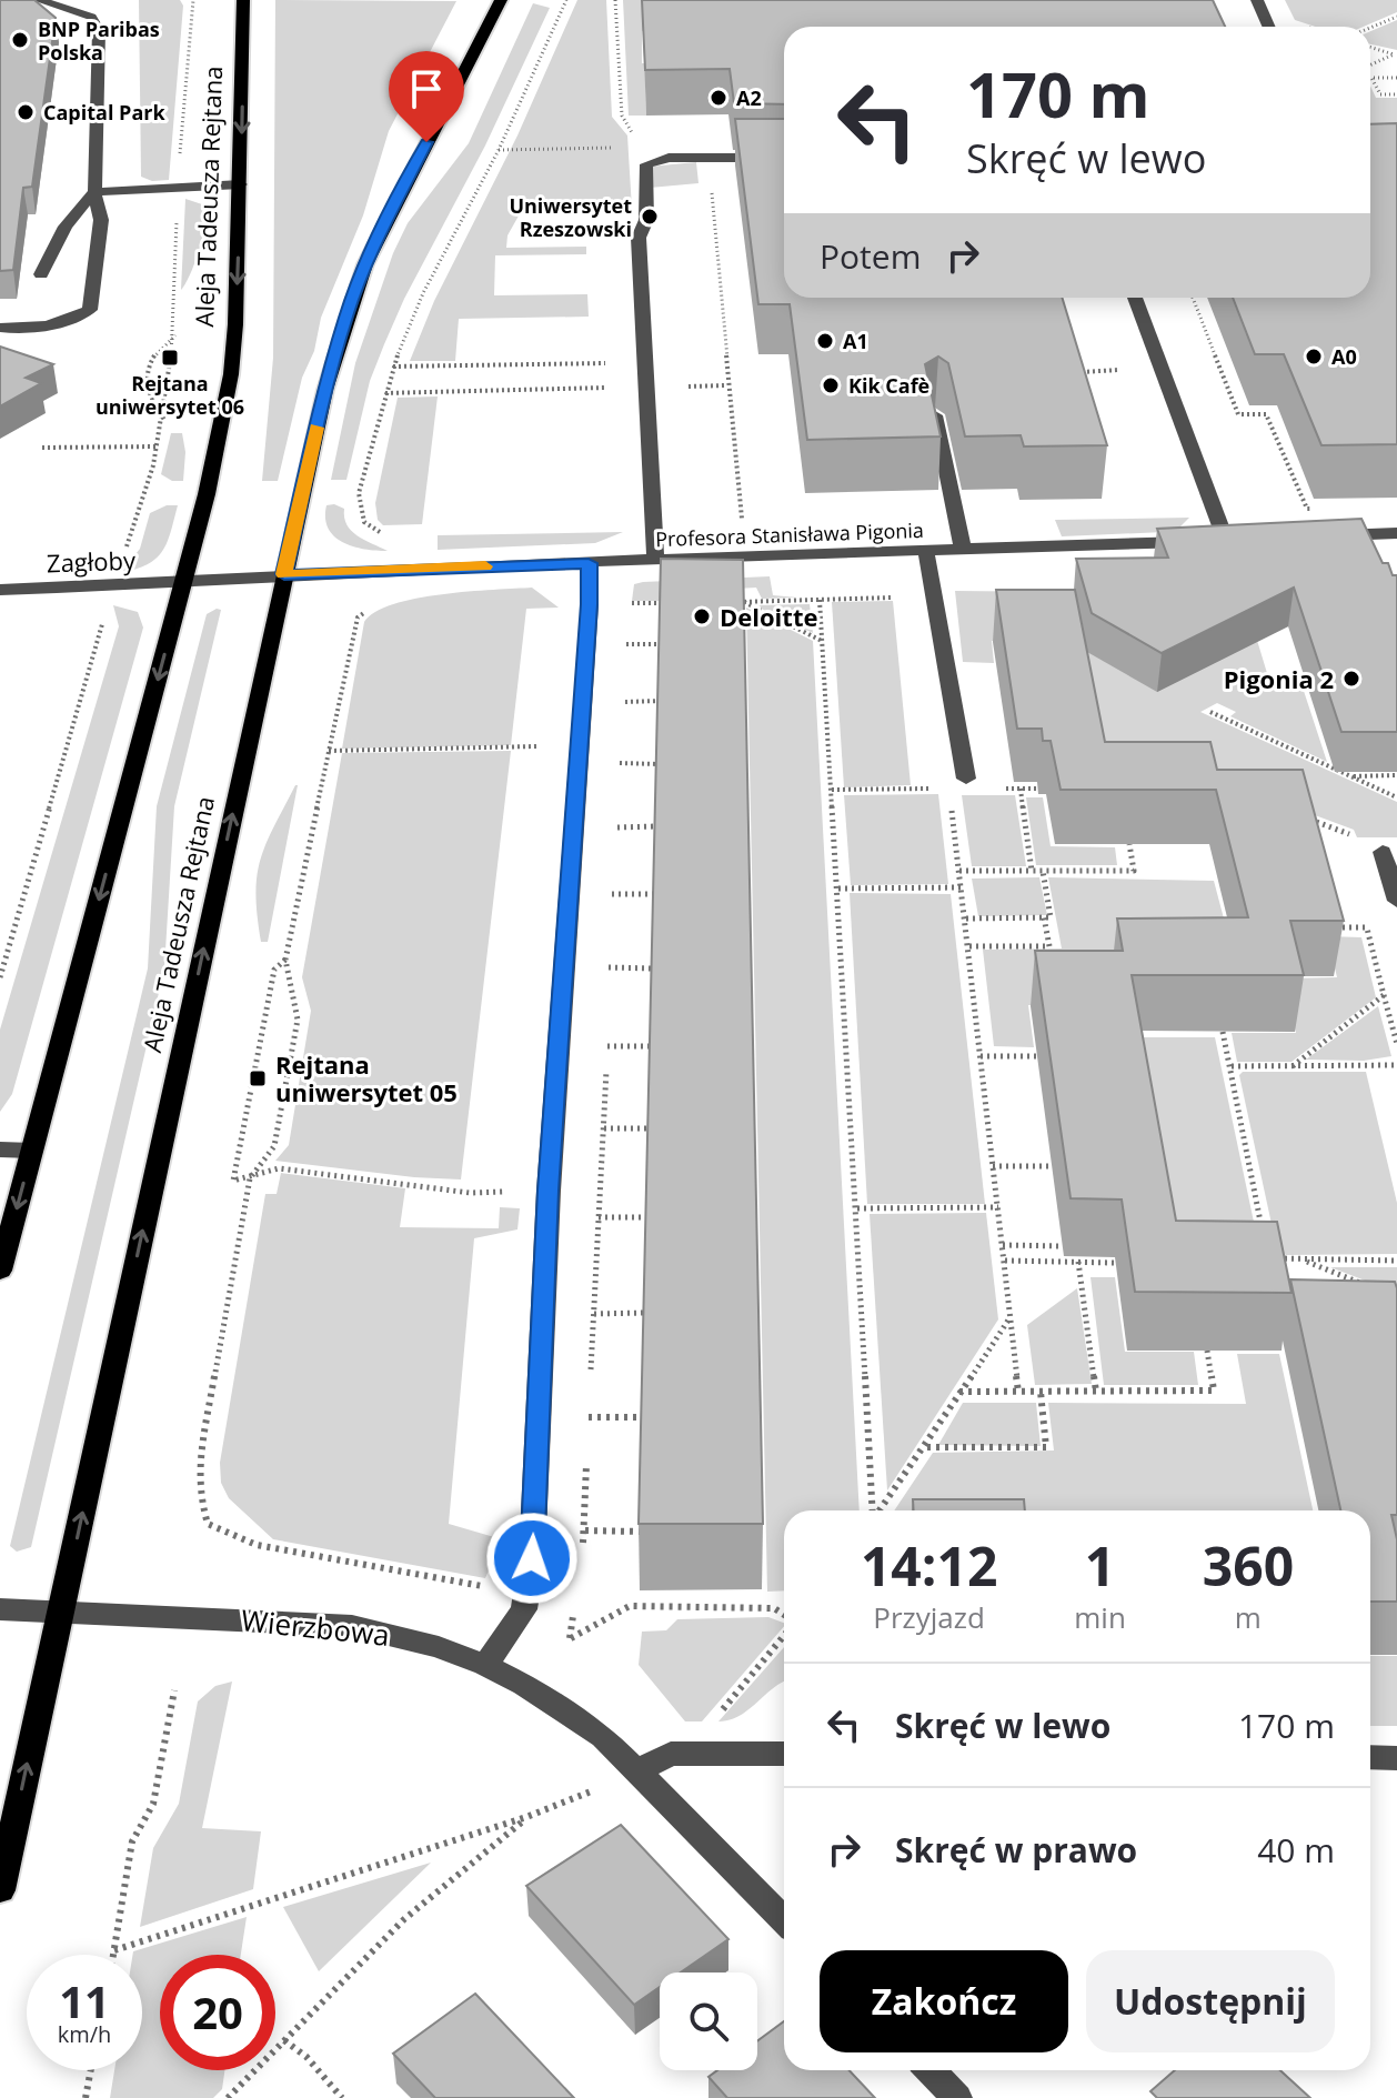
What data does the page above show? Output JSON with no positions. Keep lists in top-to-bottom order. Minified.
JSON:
{"streets":{"main road":["Aleja Tadeusza Rejtana"],"street":["Profesora Stanisława Pigonia","Zagłoby","Wierzbowa"]},"crossings":[["Aleja Tadeusza Rejtana","Profesora Stanisława Pigonia"],["Aleja Tadeusza Rejtana","Zagłoby"],["Aleja Tadeusza Rejtana","Wierzbowa"],["Profesora Stanisława Pigonia","Zagłoby"]],"places":{"other":["BNP Paribas Polska","A2","Capital Park","Uniwersytet Rzeszowski","A1","A0","Kik Cafè","Deloitte","Pigonia 2"],"transit":["Rejtana uniwersytet 06","Rejtana uniwersytet 05"]},"page":{"turn":["170 m","Skręć w lewo"],"then":"Potem","eta":["14:12","Przyjazd","1","min","360","m"],"list":[{"name":"Skręć w lewo","value":"170 m"},{"name":"Skręć w prawo","value":"40 m"}],"buttons":["Zakończ","Udostępnij"],"speed":"11 km/h","limit":"20"}}
